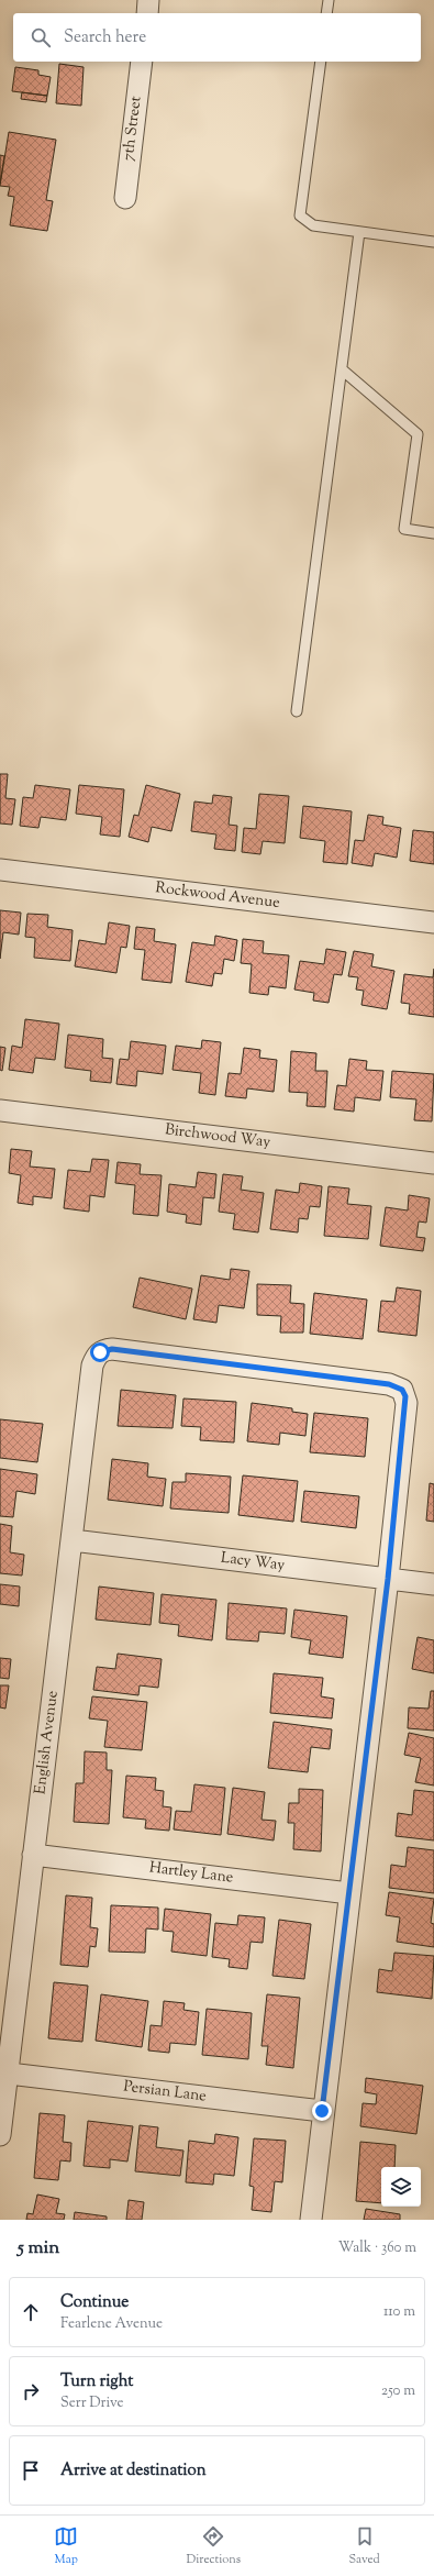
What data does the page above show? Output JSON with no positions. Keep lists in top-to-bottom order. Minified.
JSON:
{"streets":{"street":["7th Street","Rockwood Avenue","Birchwood Way","Lacy Way","English Avenue","Hartley Lane","Persian Lane"]},"crossings":[["Lacy Way","English Avenue"],["English Avenue","Hartley Lane"],["English Avenue","Persian Lane"]],"page":{"search":"Search here","heading":["5 min","Walk · 360 m"],"list":[["Continue","Fearlene Avenue","110 m"],["Turn right","Serr Drive","250 m"],"Arrive at destination"],"nav":["Map","Directions","Saved"]}}
